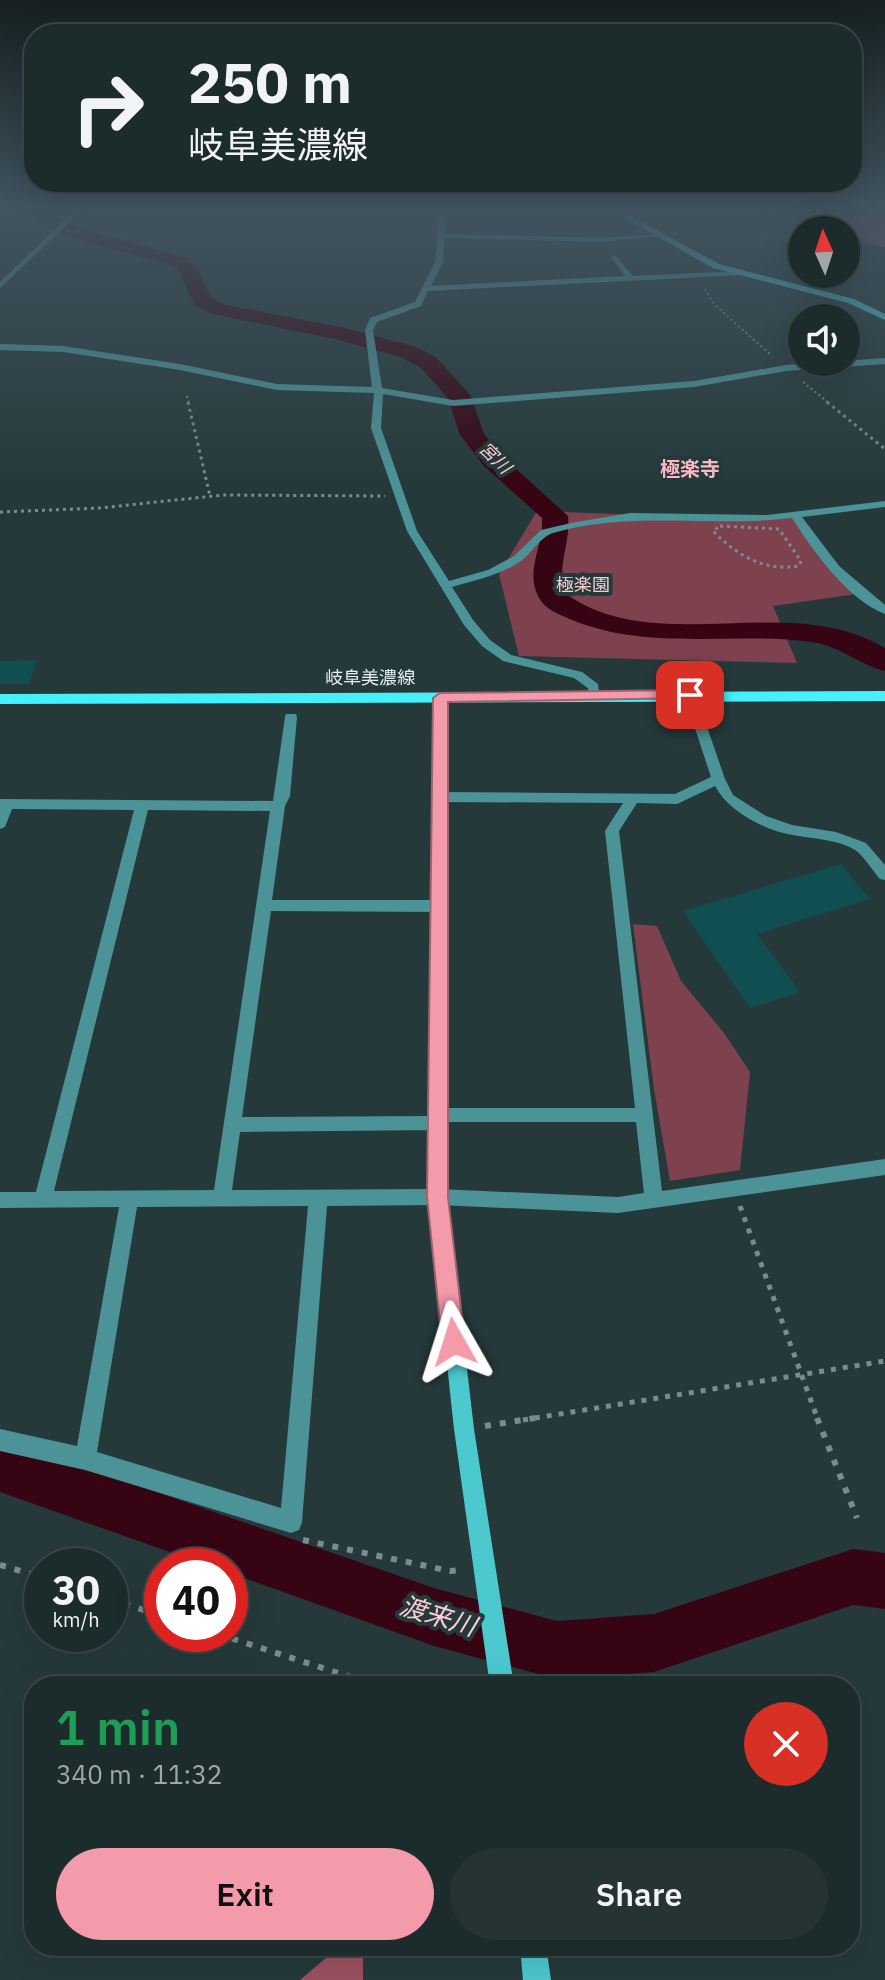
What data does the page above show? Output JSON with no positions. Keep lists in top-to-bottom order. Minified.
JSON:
{"streets":{"main road":["岐阜美濃線"]},"districts":["極楽寺"],"water":["宮川","渡来川"],"parks":["極楽園"],"north":"top","page":{"turn":["250 m","岐阜美濃線"],"speed":"30 km/h","limit":"40","heading":["1 min","340 m · 11:32"],"buttons":["Exit","Share"]}}
